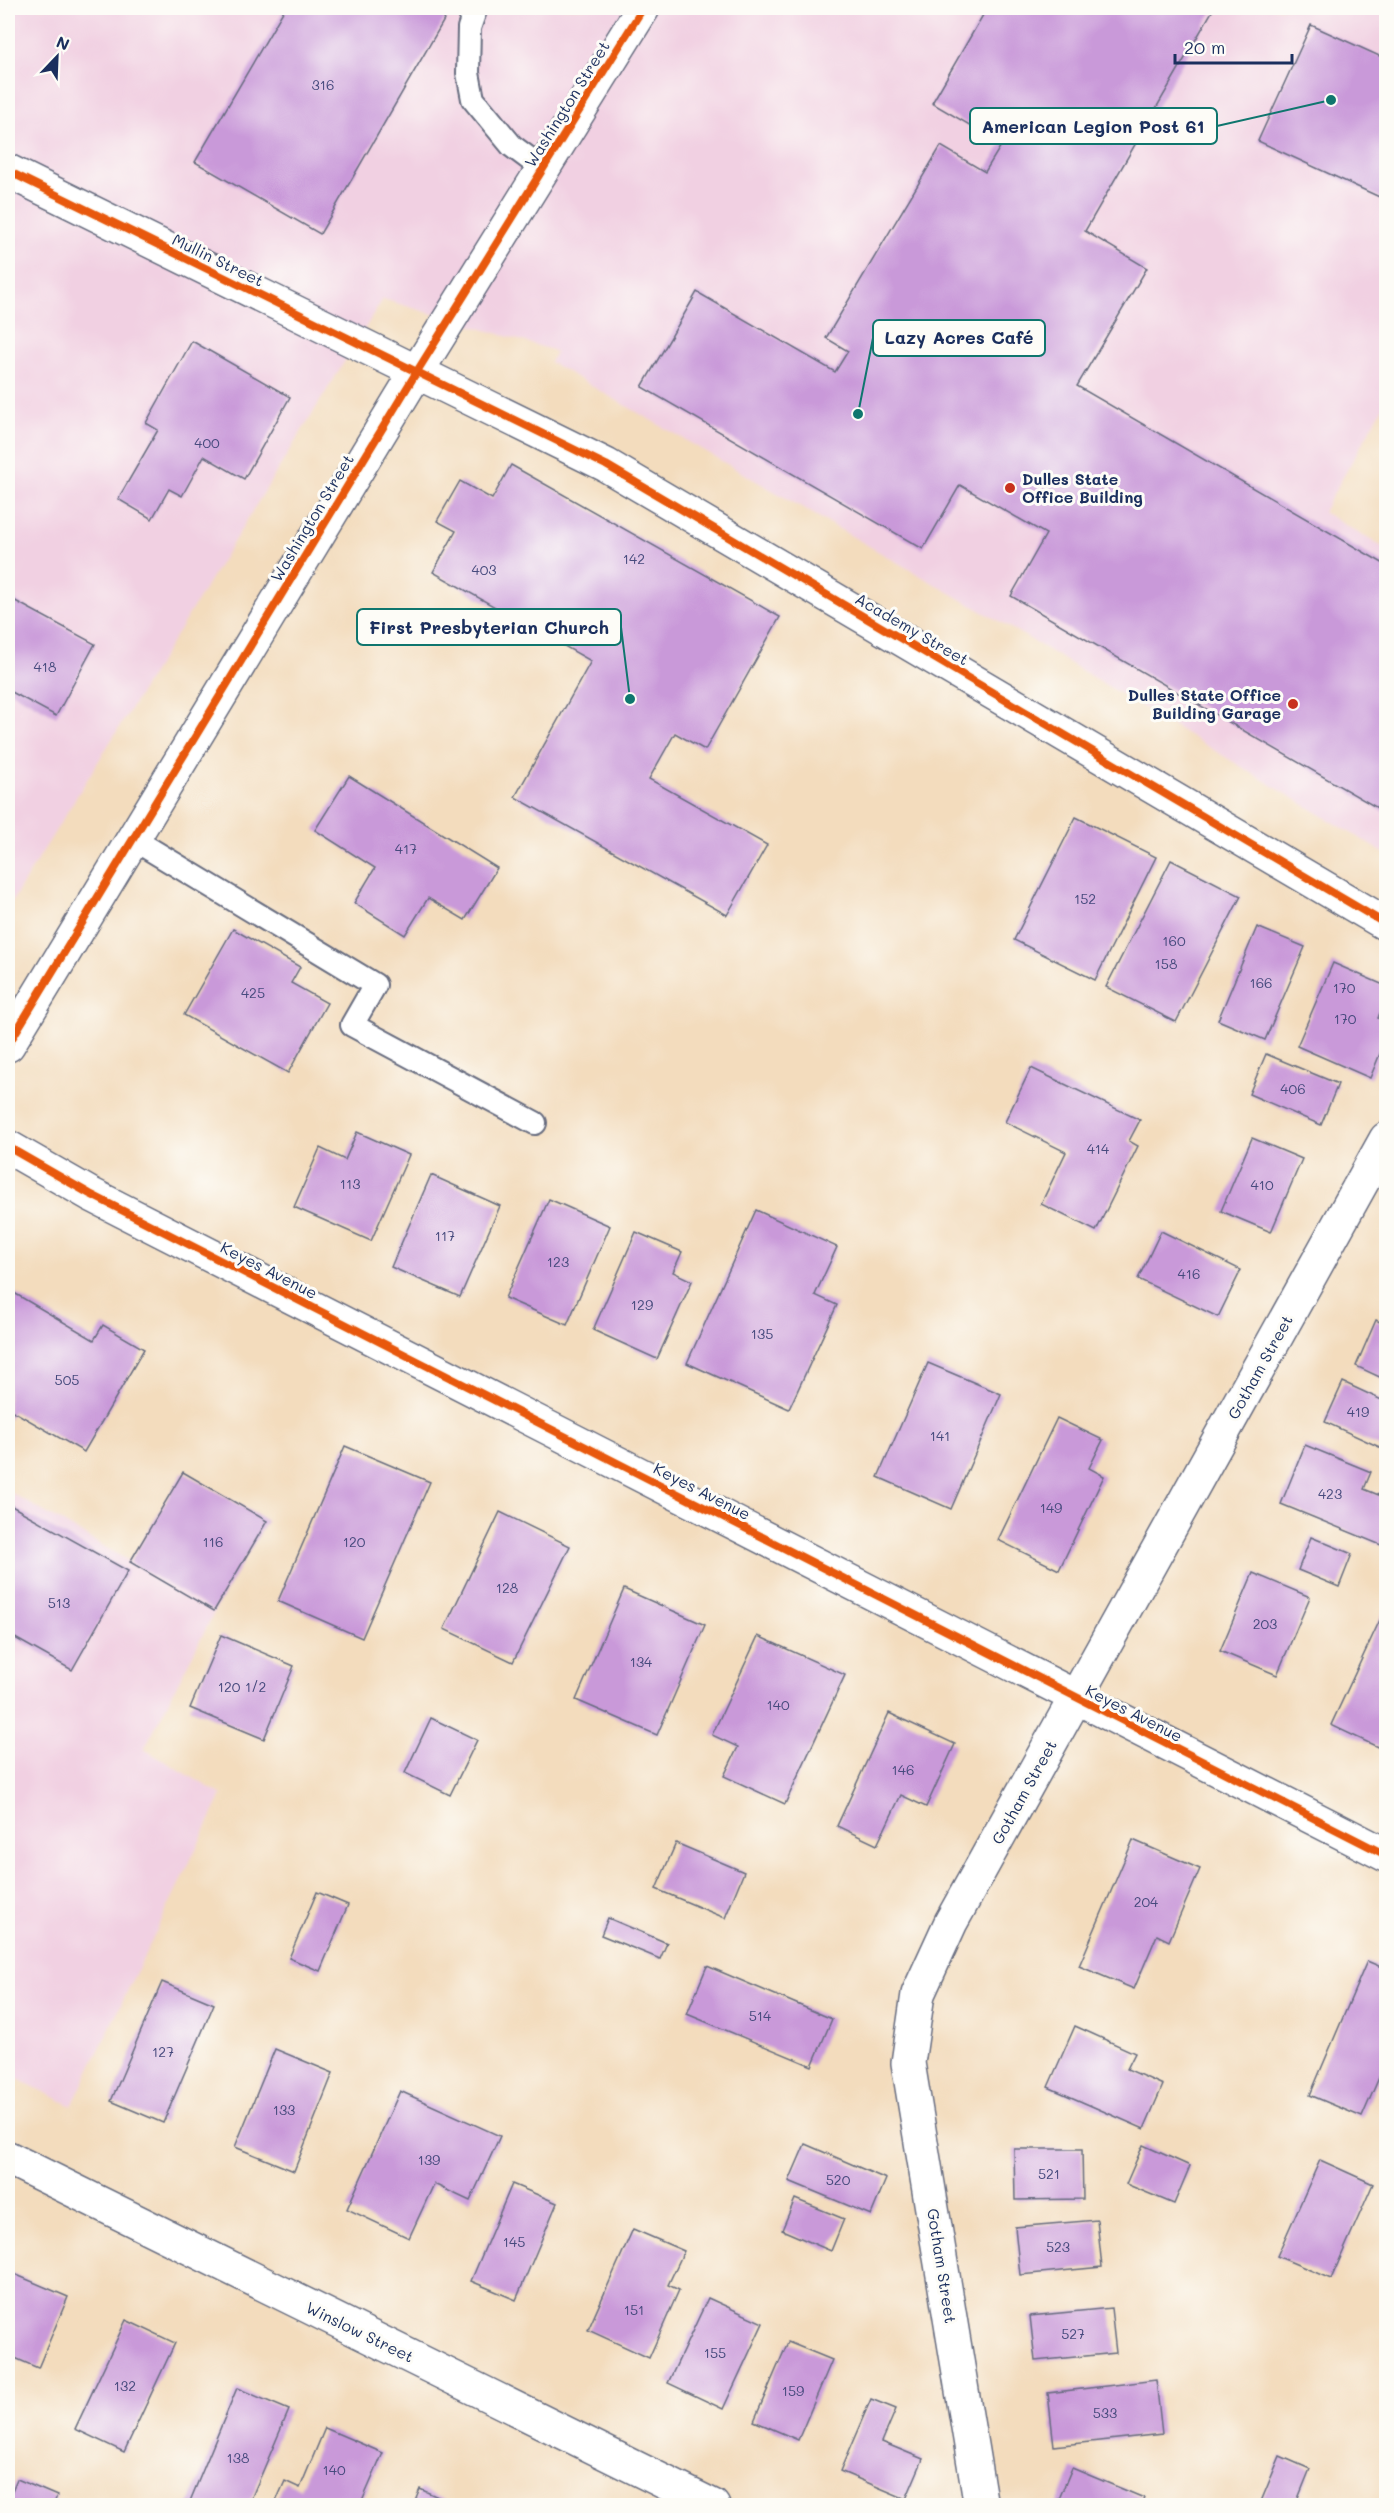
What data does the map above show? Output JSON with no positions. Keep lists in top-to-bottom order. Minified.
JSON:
{"streets":{"street":["Washington Street","Mullin Street","Academy Street","Keyes Avenue","Gotham Street","Winslow Street"]},"crossings":[["Washington Street","Mullin Street"],["Washington Street","Academy Street"],["Mullin Street","Academy Street"],["Keyes Avenue","Gotham Street"]],"places":["American Legion Post 61","Lazy Acres Café","Dulles State Office Building","First Presbyterian Church","Dulles State Office Building Garage"],"house_numbers":["316","400","142","403","418","417","152","160","158","166","170","425","170","406","414","113","410","117","123","416","129","135","505","419","141","423","149","116","120","128","513","203","134","120 1/2","140","146","204","514","127","133","139","521","520","145","523","151","527","155","132","159","533","138","140"],"scale_bar":"20 m","north":"top right"}
